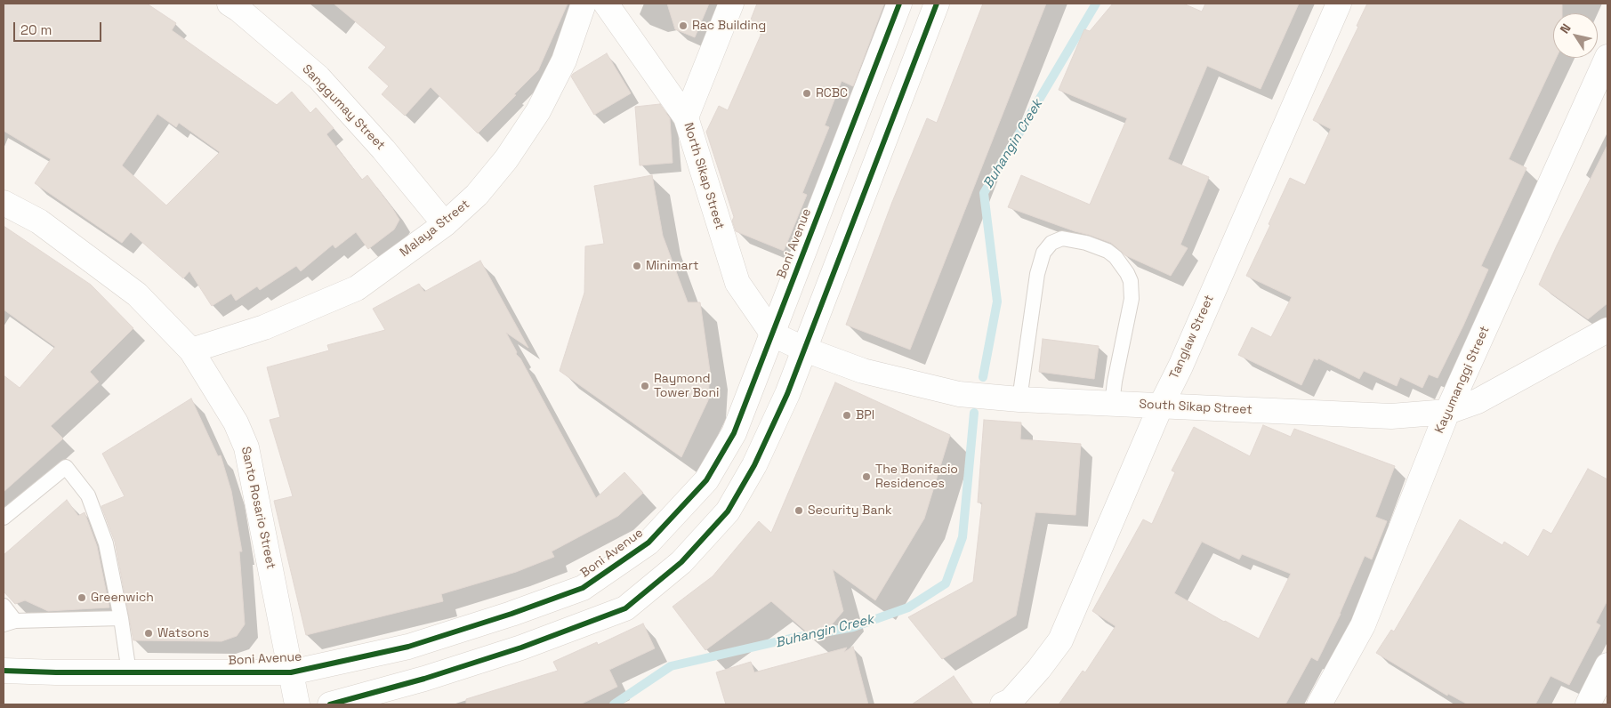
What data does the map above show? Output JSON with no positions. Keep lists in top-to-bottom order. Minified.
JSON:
{"streets":{"street":["Sanggumay Street","North Sikap Street","Malaya Street","Boni Avenue","Tanglaw Street","Kayumanggi Street","South Sikap Street","Santo Rosario Street"]},"crossings":[["Sanggumay Street","Malaya Street"],["North Sikap Street","Boni Avenue"],["North Sikap Street","South Sikap Street"],["Malaya Street","Santo Rosario Street"],["Boni Avenue","South Sikap Street"],["Boni Avenue","Santo Rosario Street"],["Tanglaw Street","South Sikap Street"],["Kayumanggi Street","South Sikap Street"]],"water":["Buhangin Creek"],"places":["Rac Building","RCBC","Minimart","Raymond Tower Boni","BPI","The Bonifacio Residences","Security Bank","Greenwich","Watsons"],"scale_bar":"20 m","north":"top left"}
